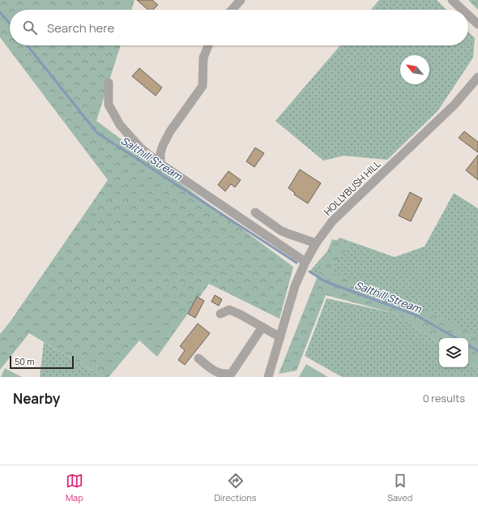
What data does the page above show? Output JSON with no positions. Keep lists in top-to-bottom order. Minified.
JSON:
{"streets":{"street":["HOLLYBUSH HILL"]},"water":["Salthill Stream"],"scale_bar":"50 m","north":"top left","page":{"search":"Search here","scale":"50 m","heading":["Nearby","0 results"],"nav":["Map","Directions","Saved"]}}
